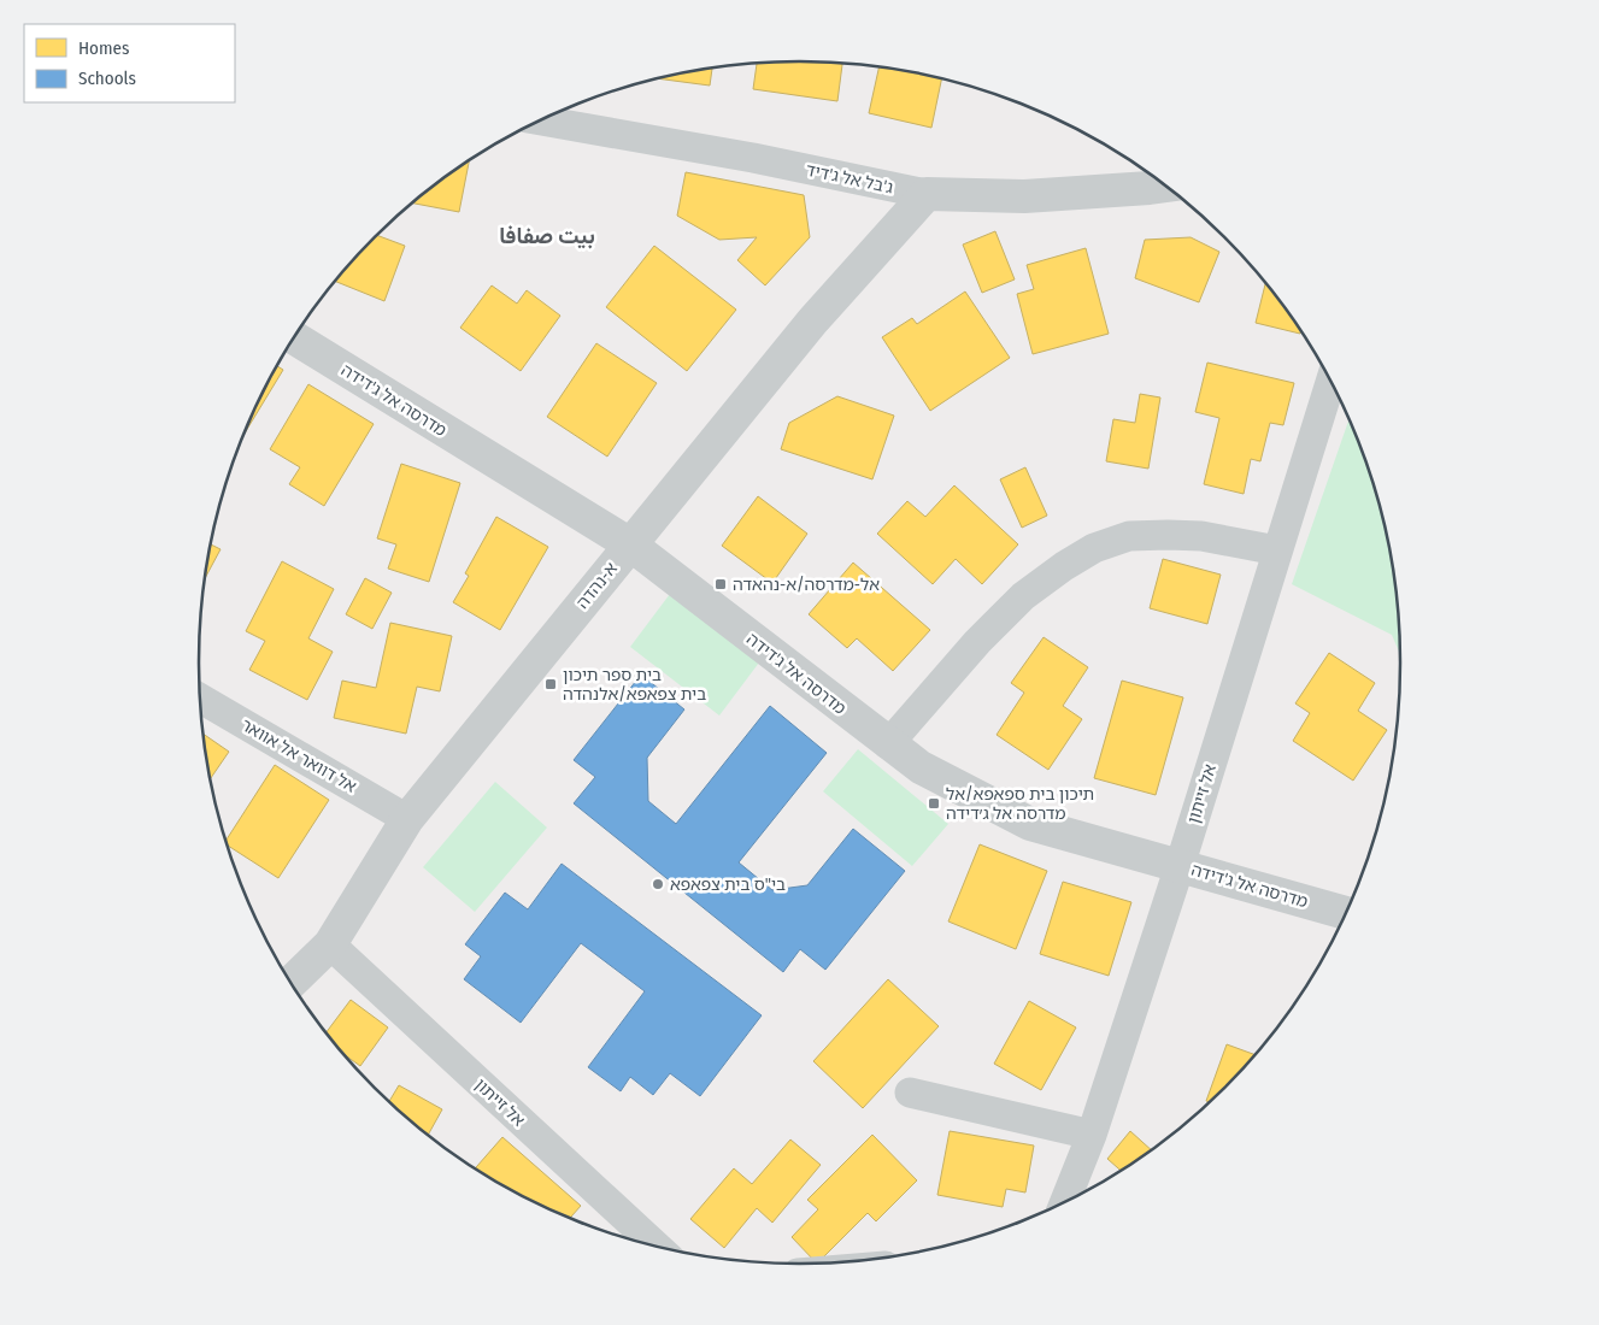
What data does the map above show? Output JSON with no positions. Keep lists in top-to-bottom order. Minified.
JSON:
{"streets":{"street":["ג'בל אל ג'דיד","מדרסה אל ג'דידה","א-נהדה","אל דוואר אל אוואר","אל זייתון"]},"crossings":[["ג'בל אל ג'דיד","א-נהדה"],["מדרסה אל ג'דידה","א-נהדה"],["מדרסה אל ג'דידה","אל זייתון"],["א-נהדה","אל דוואר אל אוואר"],["א-נהדה","אל זייתון"]],"districts":["بيت صفافا"],"places":{"transit":["אל-מדרסה/א-נהאדה","בית ספר תיכון בית צפאפא/אלנהדה","תיכון בית ספאפא/אל מדרסה אל ג׳דידה"],"other":["בי\"ס בית צפאפא"]},"legend":["Homes","Schools"]}
